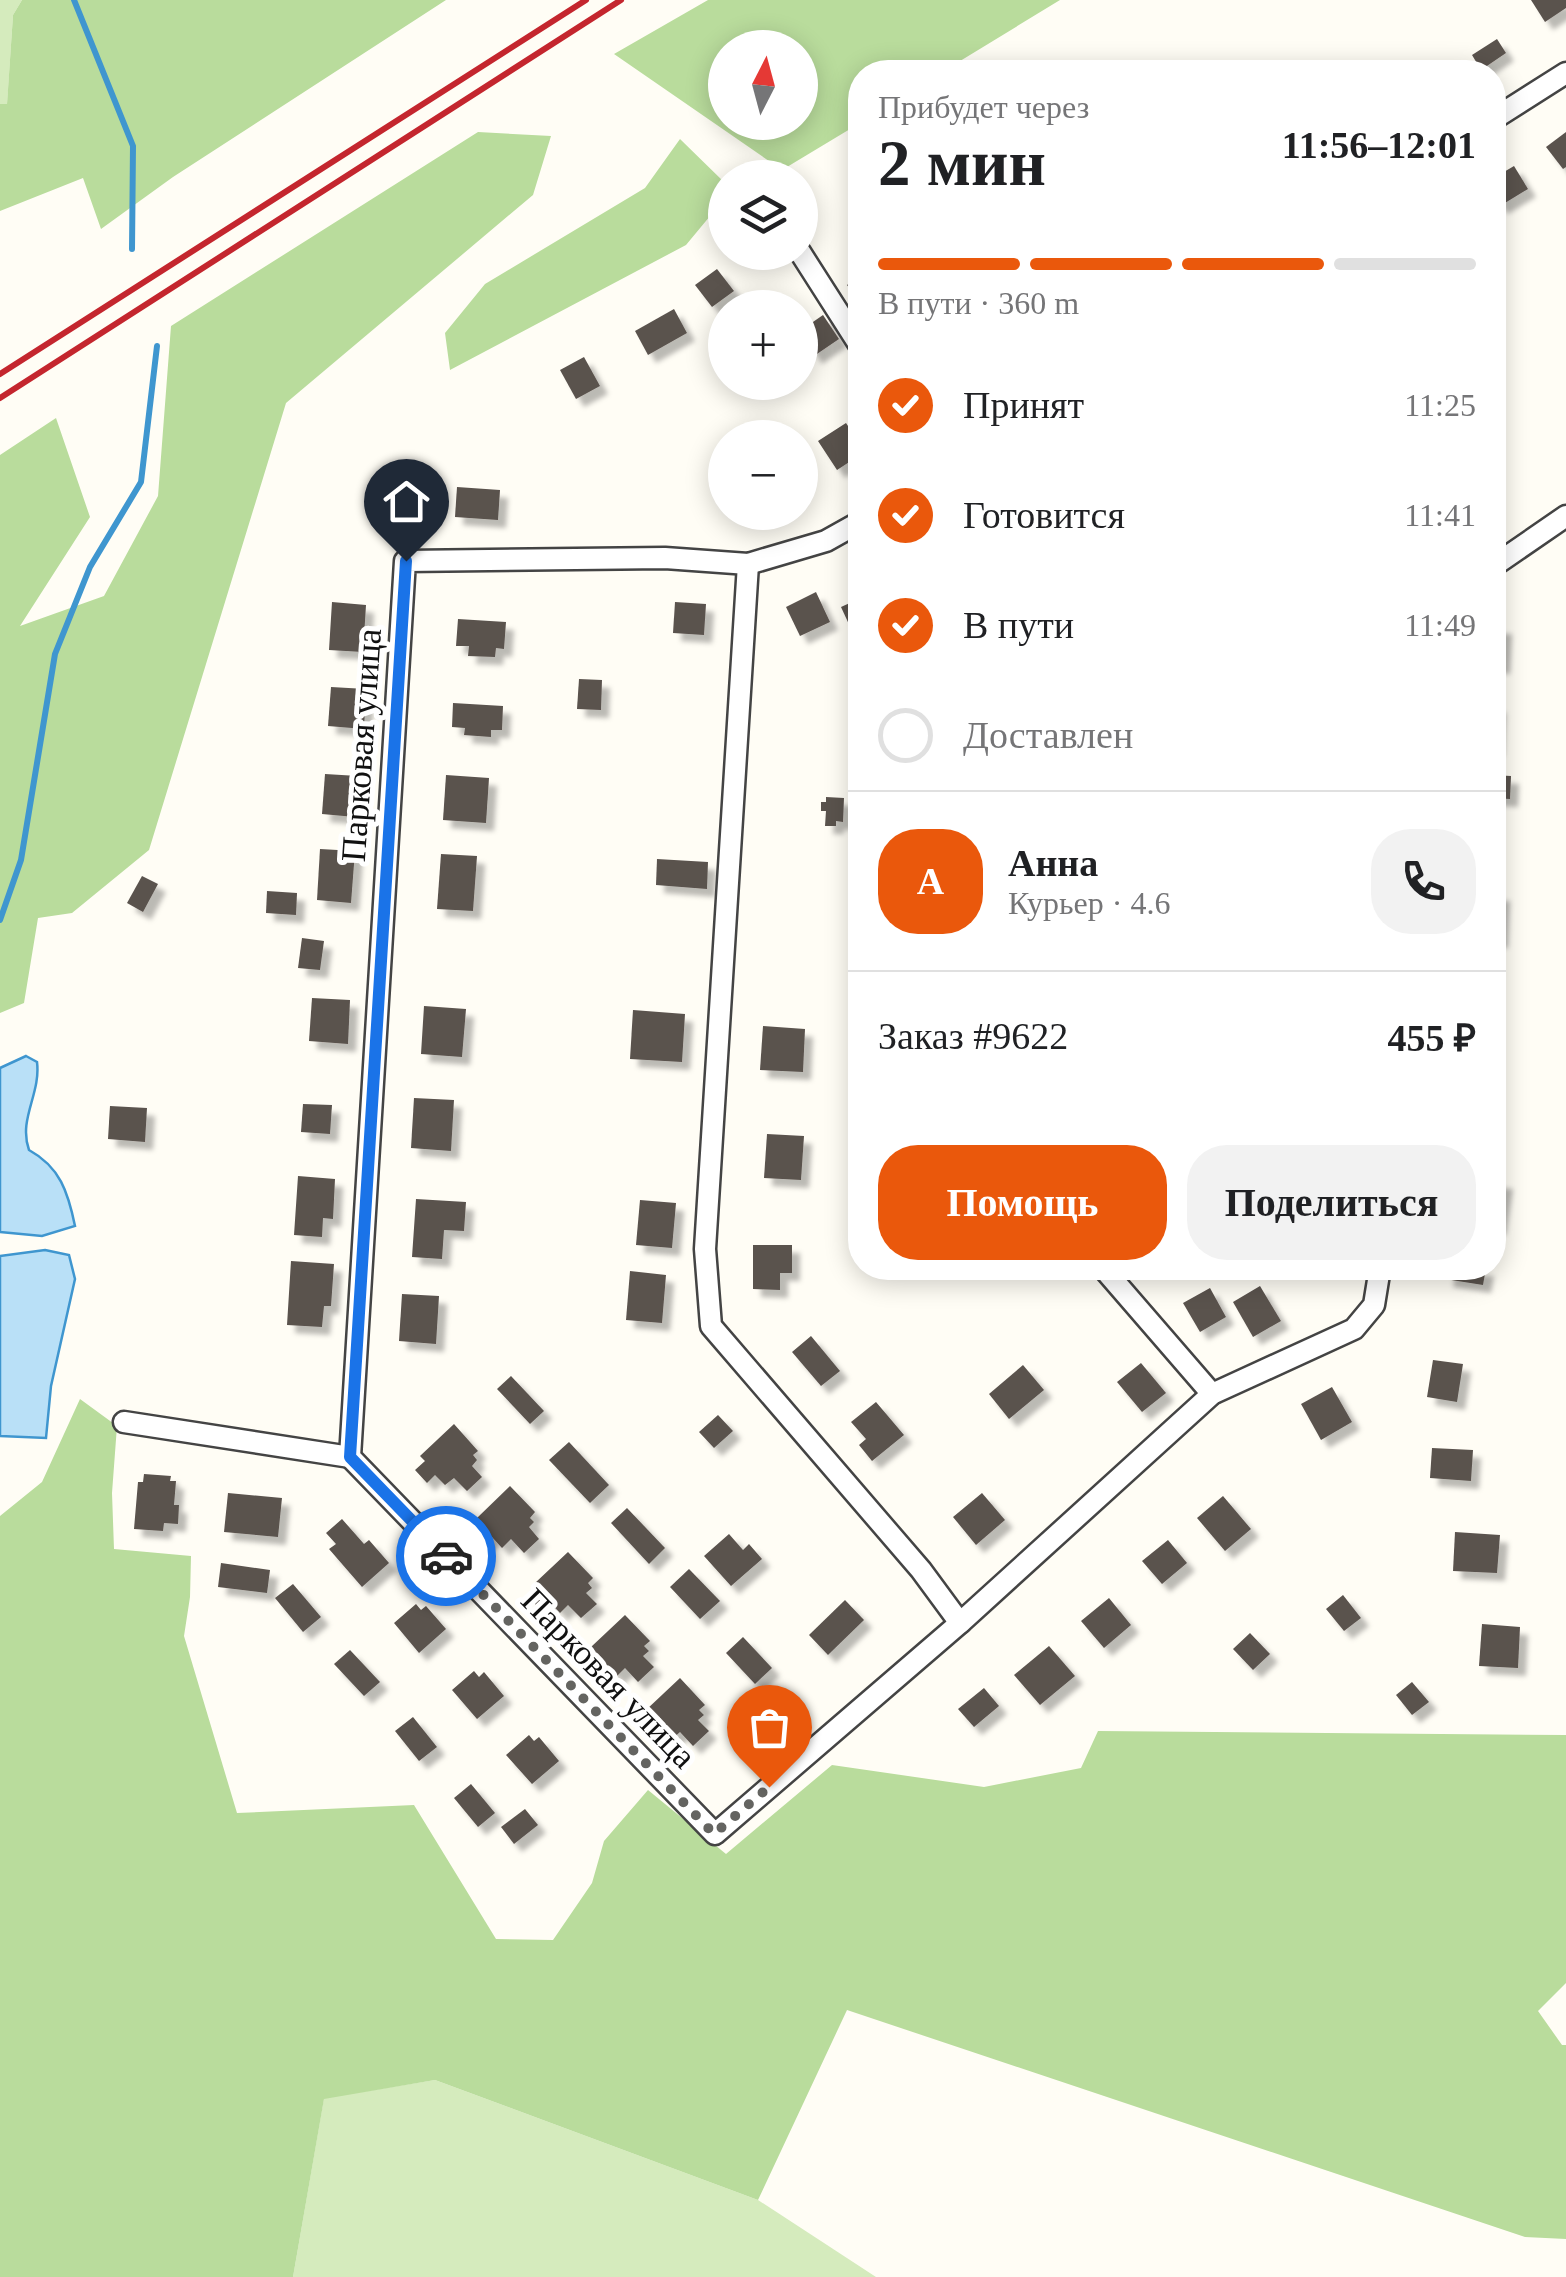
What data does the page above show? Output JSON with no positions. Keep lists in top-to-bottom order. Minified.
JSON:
{"streets":{"street":["Парковая улица"]},"north":"top","page":{"map_buttons":["+","−"],"heading":["2 мин","Прибудет через","11:56–12:01"],"panel":["Анна","Курьер · 4.6","Заказ #9622","455 ₽"],"bar":"В пути · 360 m","list":[["Принят","11:25"],["Готовится","11:41"],["В пути","11:49"],"Доставлен"],"round":"А","buttons":["Помощь","Поделиться"]}}
